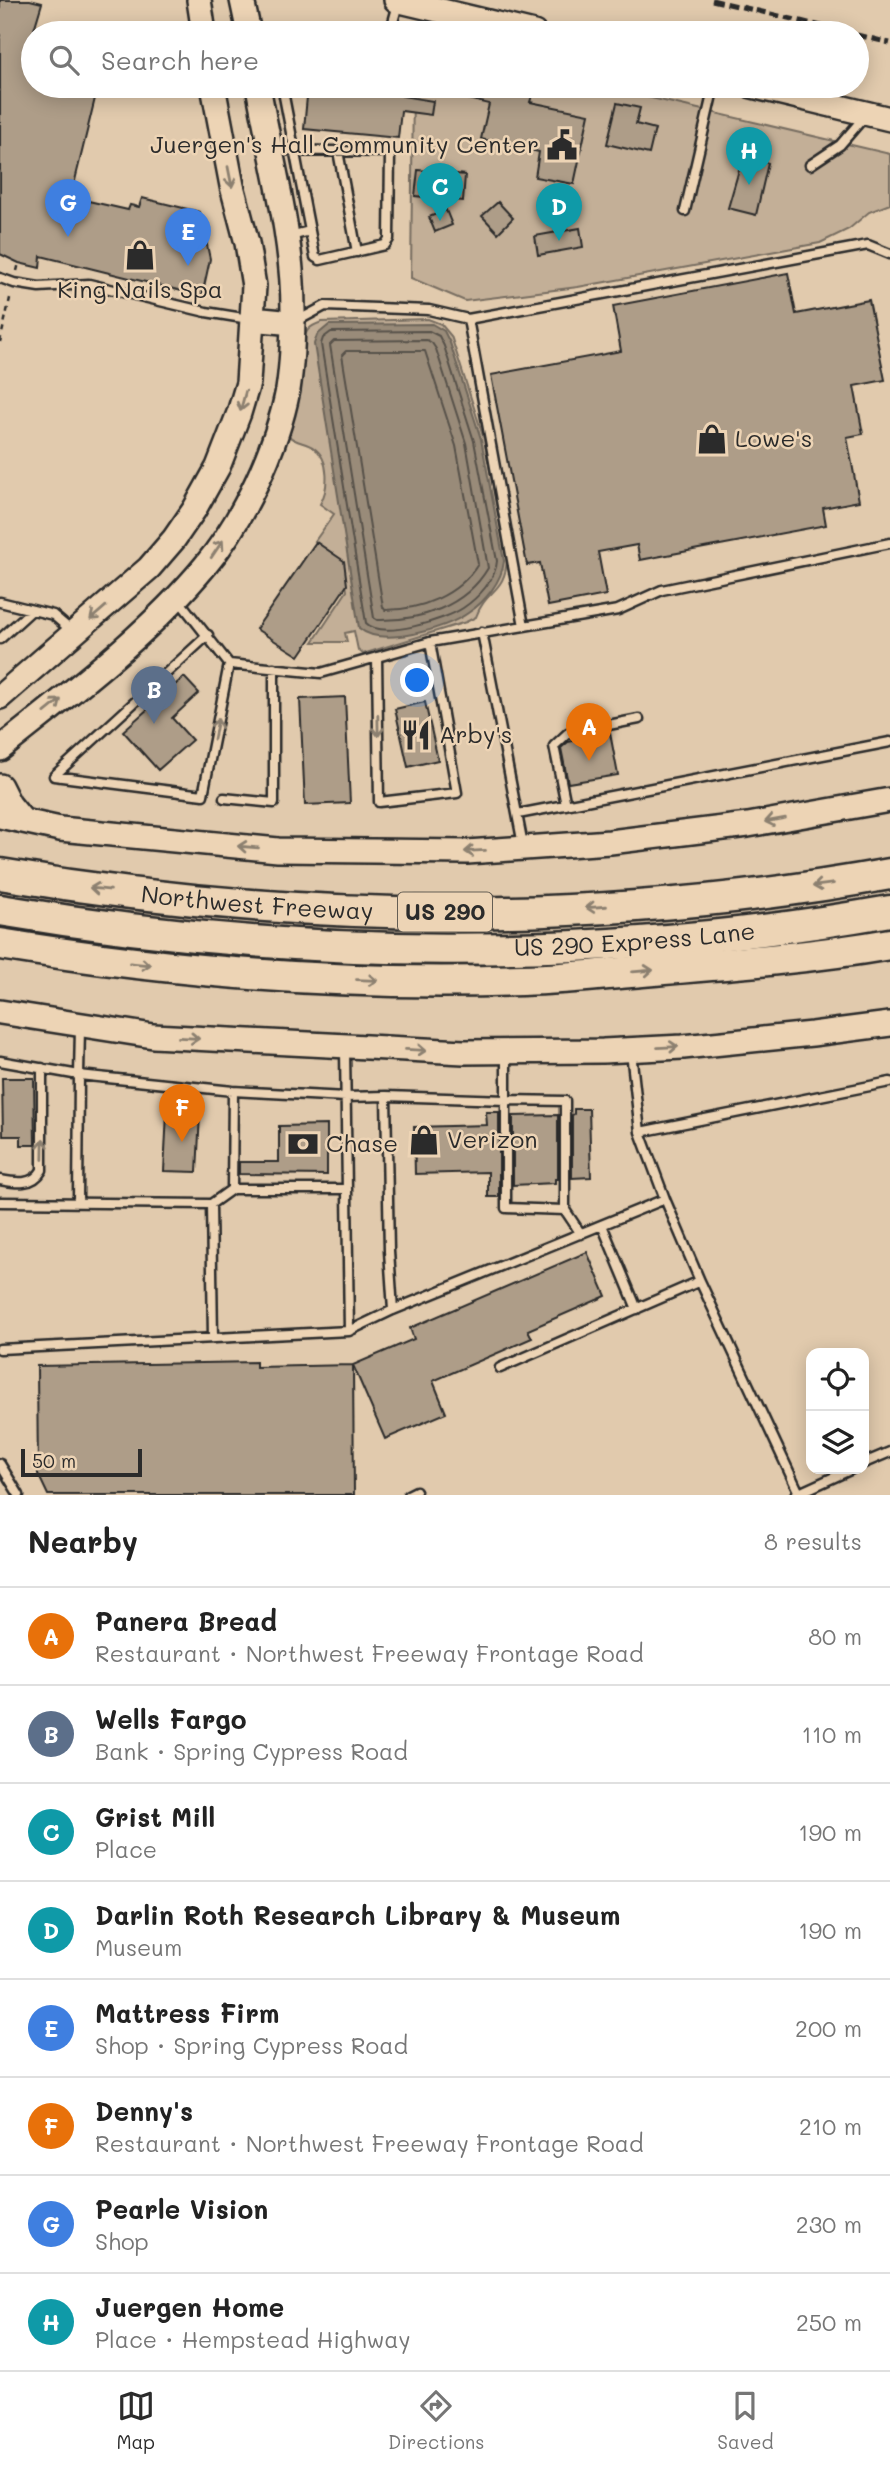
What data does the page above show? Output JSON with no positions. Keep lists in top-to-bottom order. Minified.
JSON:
{"streets":{"highway":["Northwest Freeway","US 290","US 290 Express Lane"]},"places":{"public building":["Juergen's Hall Community Center"],"shop":["King Nails Spa","Lowe's","Verizon"],"restaurant":["Arby's"],"bank":["Chase"]},"scale_bar":"50 m","page":{"search":"Search here","pins":["H","C","G","D","E","B","A","F"],"scale":"50 m","heading":["Nearby","8 results"],"list":[{"mark":"A","name":"Panera Bread","note":"Restaurant · Northwest Freeway Frontage Road","value":"80 m"},{"mark":"B","name":"Wells Fargo","note":"Bank · Spring Cypress Road","value":"110 m"},{"mark":"C","name":"Grist Mill","note":"Place","value":"190 m"},{"mark":"D","name":"Darlin Roth Research Library & Museum","note":"Museum","value":"190 m"},{"mark":"E","name":"Mattress Firm","note":"Shop · Spring Cypress Road","value":"200 m"},{"mark":"F","name":"Denny's","note":"Restaurant · Northwest Freeway Frontage Road","value":"210 m"},{"mark":"G","name":"Pearle Vision","note":"Shop","value":"230 m"},{"mark":"H","name":"Juergen Home","note":"Place · Hempstead Highway","value":"250 m"}],"nav":["Map","Directions","Saved"]}}
